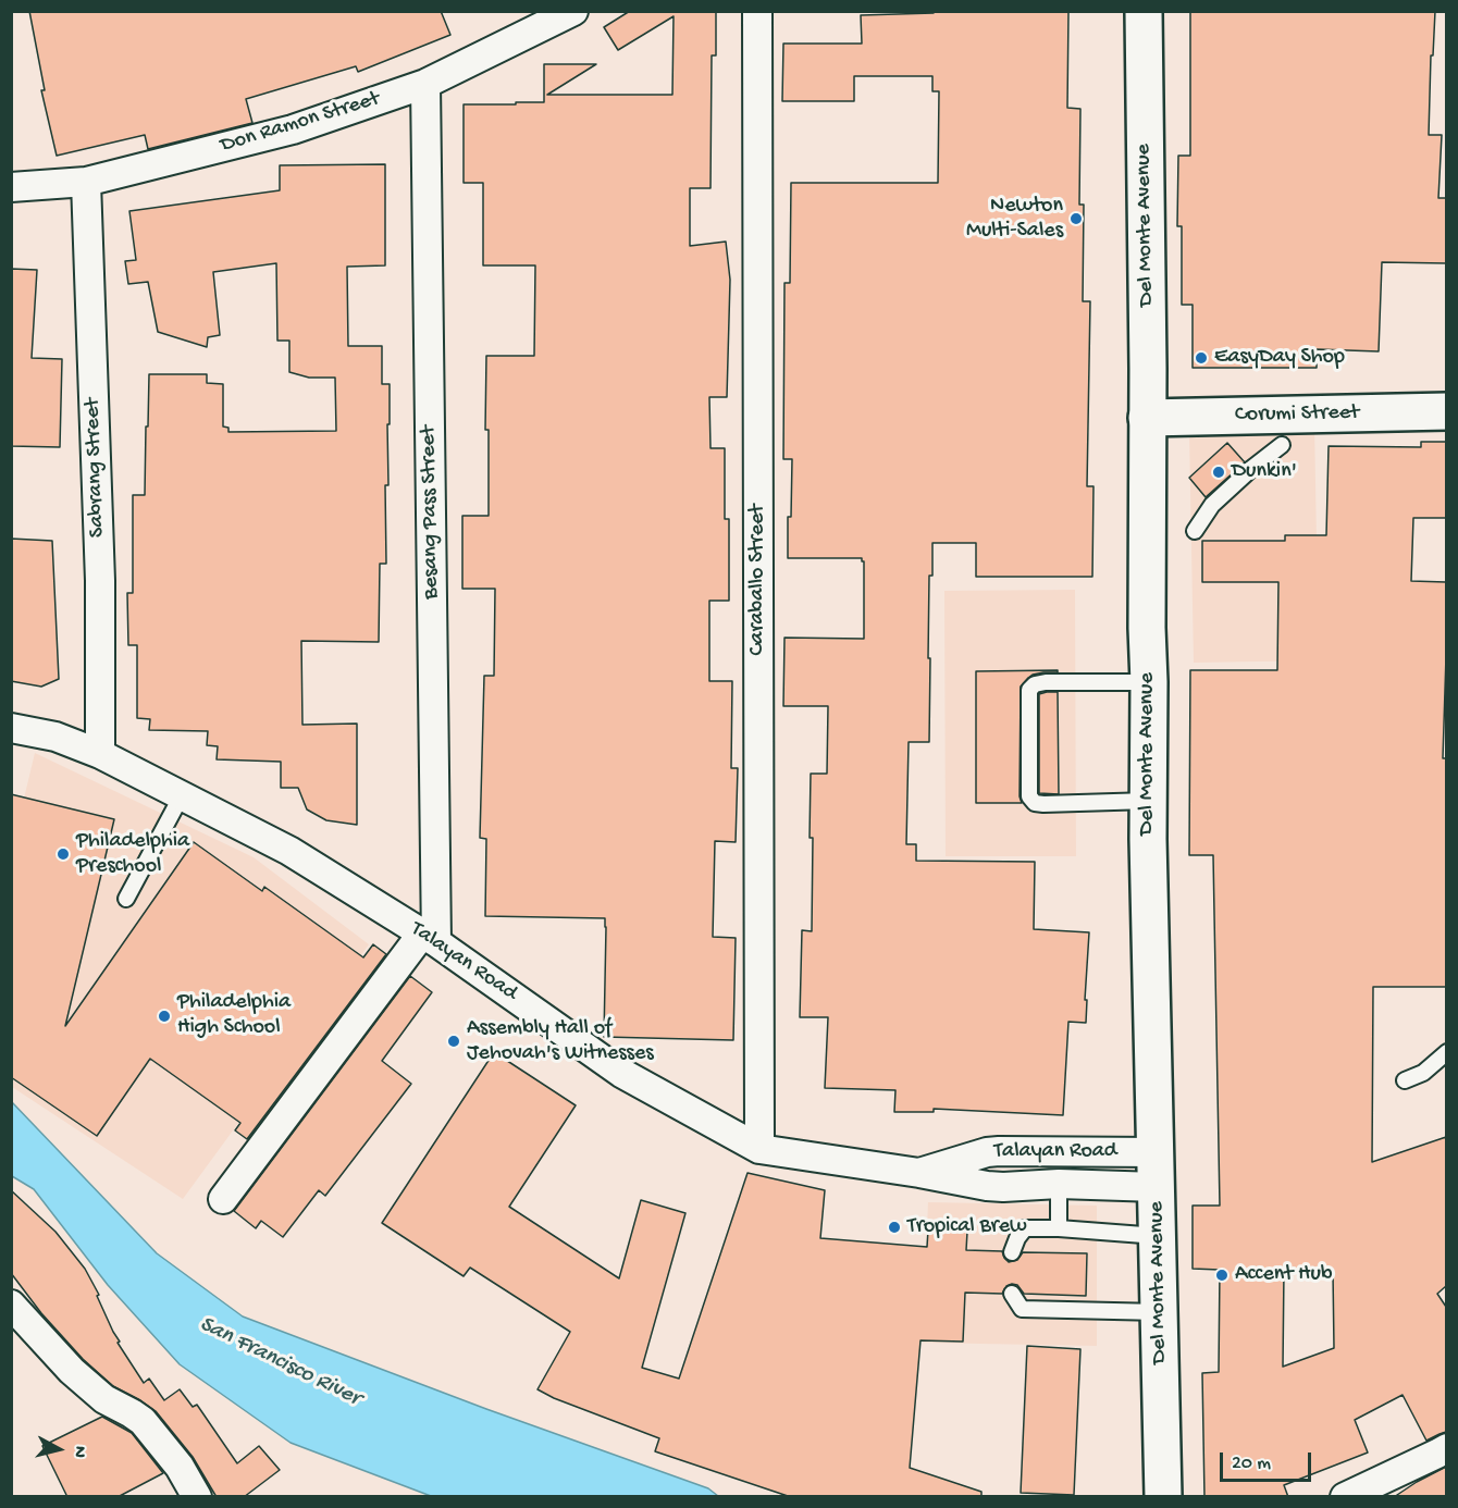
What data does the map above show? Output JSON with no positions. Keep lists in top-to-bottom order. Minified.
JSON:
{"streets":{"main road":["Del Monte Avenue","Corumi Street"],"street":["Don Ramon Street","Sabrang Street","Besang Pass Street","Caraballo Street","Talayan Road"]},"crossings":[["Don Ramon Street","Sabrang Street"],["Don Ramon Street","Besang Pass Street"],["Del Monte Avenue","Corumi Street"],["Del Monte Avenue","Talayan Road"],["Sabrang Street","Talayan Road"],["Besang Pass Street","Talayan Road"],["Caraballo Street","Talayan Road"]],"water":["San Francisco River"],"places":["Newton Multi-Sales","EasyDay Shop","Dunkin'","Philadelphia Preschool","Philadelphia High School","Assembly Hall of Jehovah's Witnesses","Tropical Brew","Accent Hub"],"scale_bar":"20 m","north":"right"}
